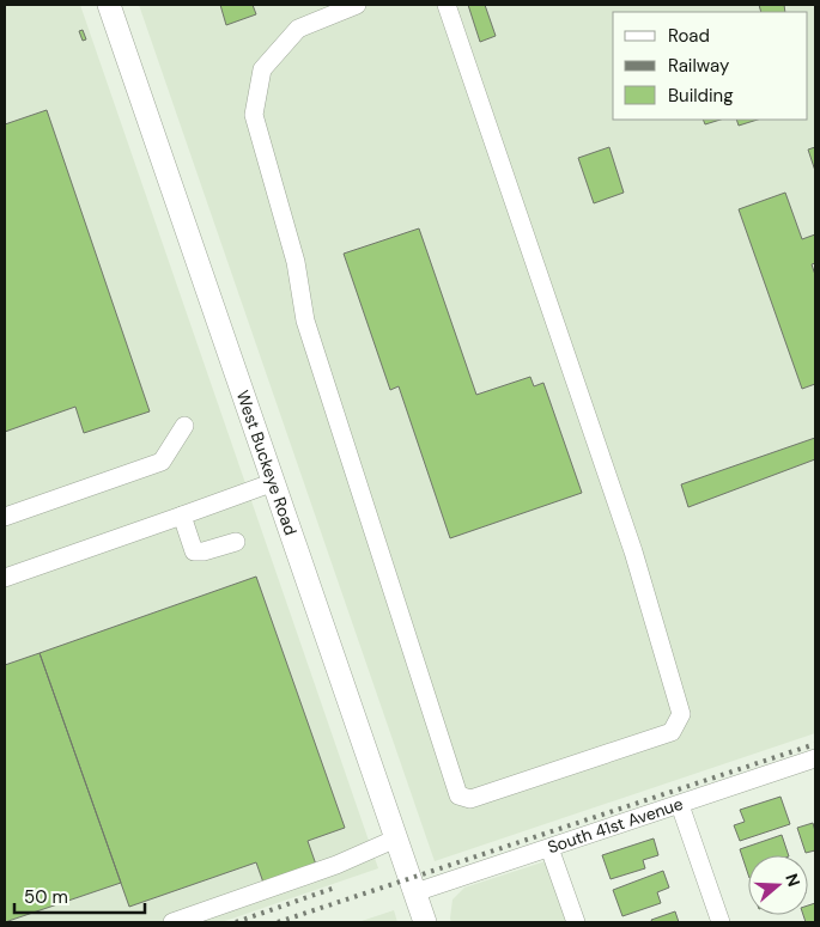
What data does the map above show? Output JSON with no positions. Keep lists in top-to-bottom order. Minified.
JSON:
{"streets":{"main road":["West Buckeye Road"],"street":["South 41st Avenue"]},"crossings":[["West Buckeye Road","South 41st Avenue"]],"legend":["Road","Railway","Building"],"scale_bar":"50 m","north":"right"}
